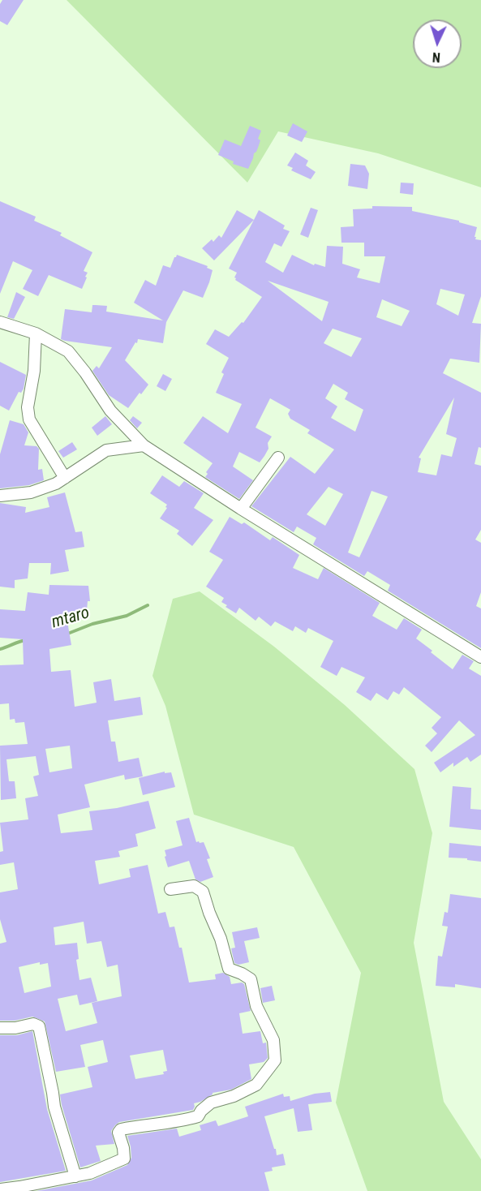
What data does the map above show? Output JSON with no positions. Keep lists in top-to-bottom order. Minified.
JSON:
{"water":["mtaro"],"north":"bottom"}
